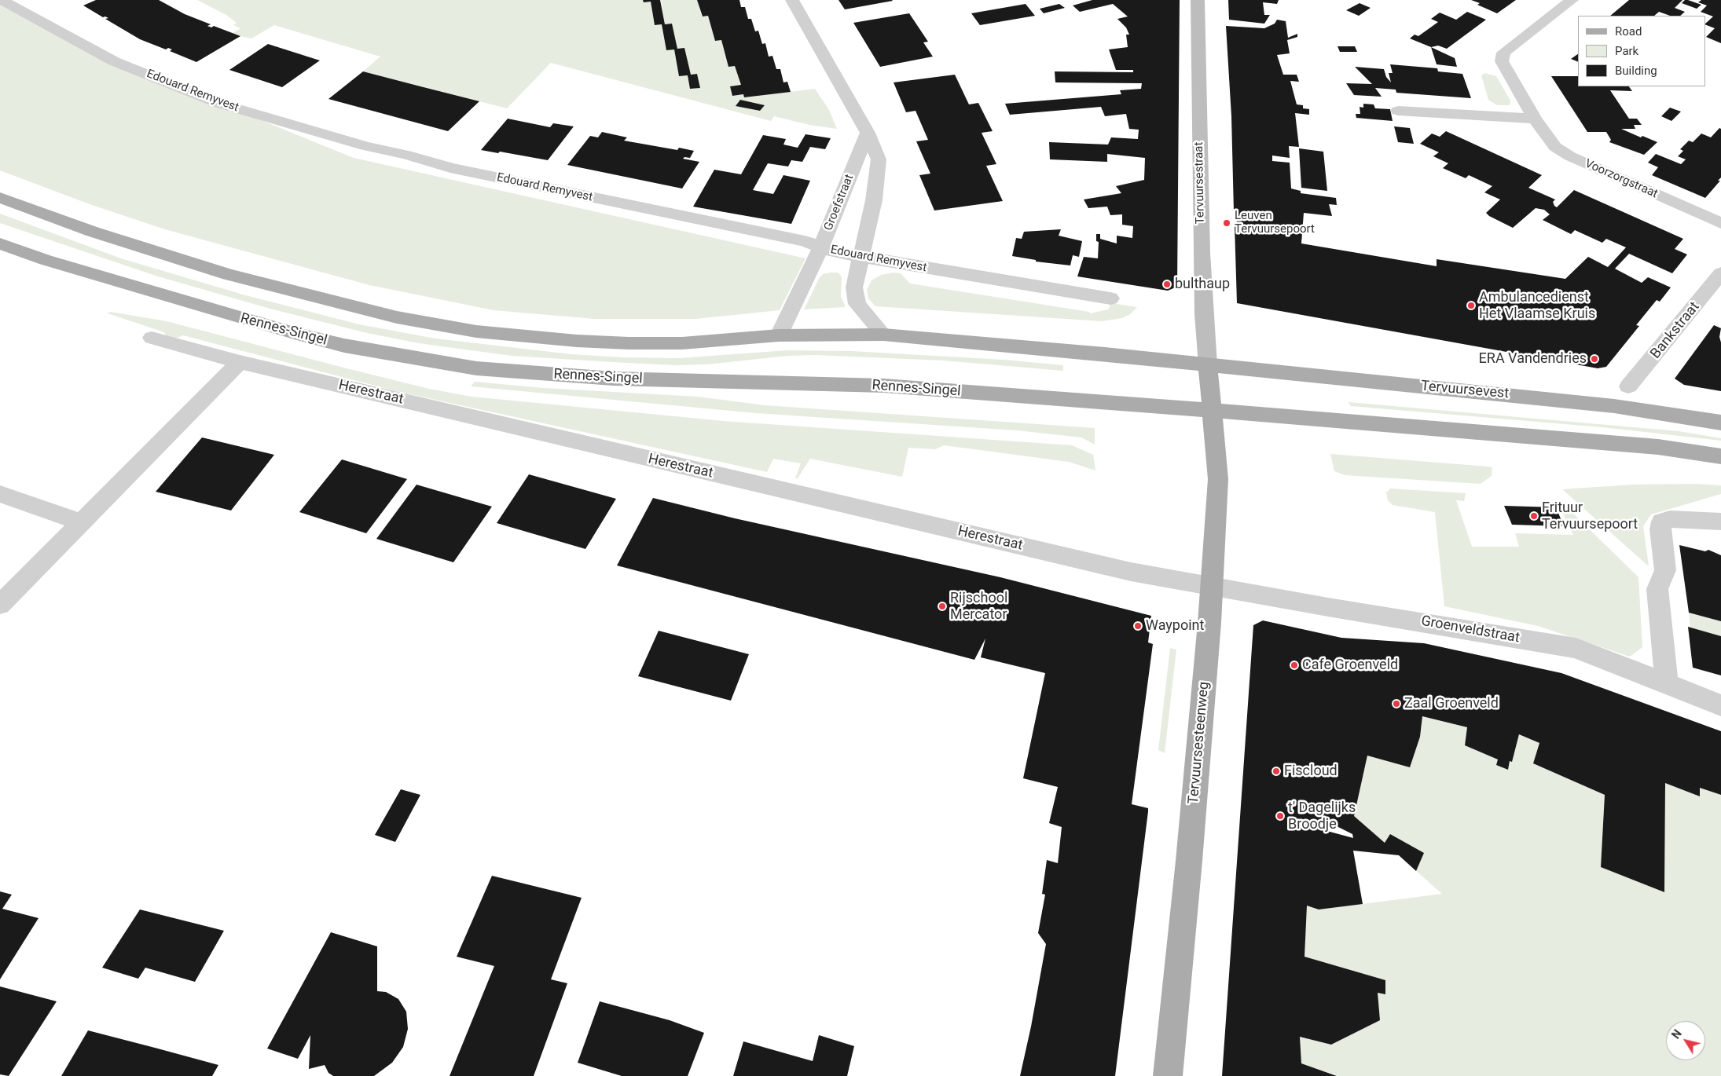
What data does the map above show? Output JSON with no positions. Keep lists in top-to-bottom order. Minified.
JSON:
{"streets":{"main road":["Rennes-Singel","Tervuursevest","Tervuursesteenweg"],"street":["Edouard Remyvest","Voorzorgstraat","Tervuursestraat","Groefstraat","Bankstraat","Herestraat","Groenveldstraat"]},"crossings":[["Edouard Remyvest","Groefstraat"],["Tervuursestraat","Tervuursevest"],["Tervuursestraat","Tervuursesteenweg"],["Rennes-Singel","Tervuursesteenweg"],["Tervuursevest","Tervuursesteenweg"],["Herestraat","Groenveldstraat"],["Herestraat","Tervuursesteenweg"],["Groenveldstraat","Tervuursesteenweg"]],"places":["Leuven Tervuursepoort","bulthaup","Ambulancedienst Het Vlaamse Kruis","ERA Vandendries","Frituur Tervuursepoort","Rijschool Mercator","Waypoint","Cafe Groenveld","Zaal Groenveld","Fiscloud","t' Dagelijks Broodje"],"legend":["Road","Park","Building"],"north":"top left"}
